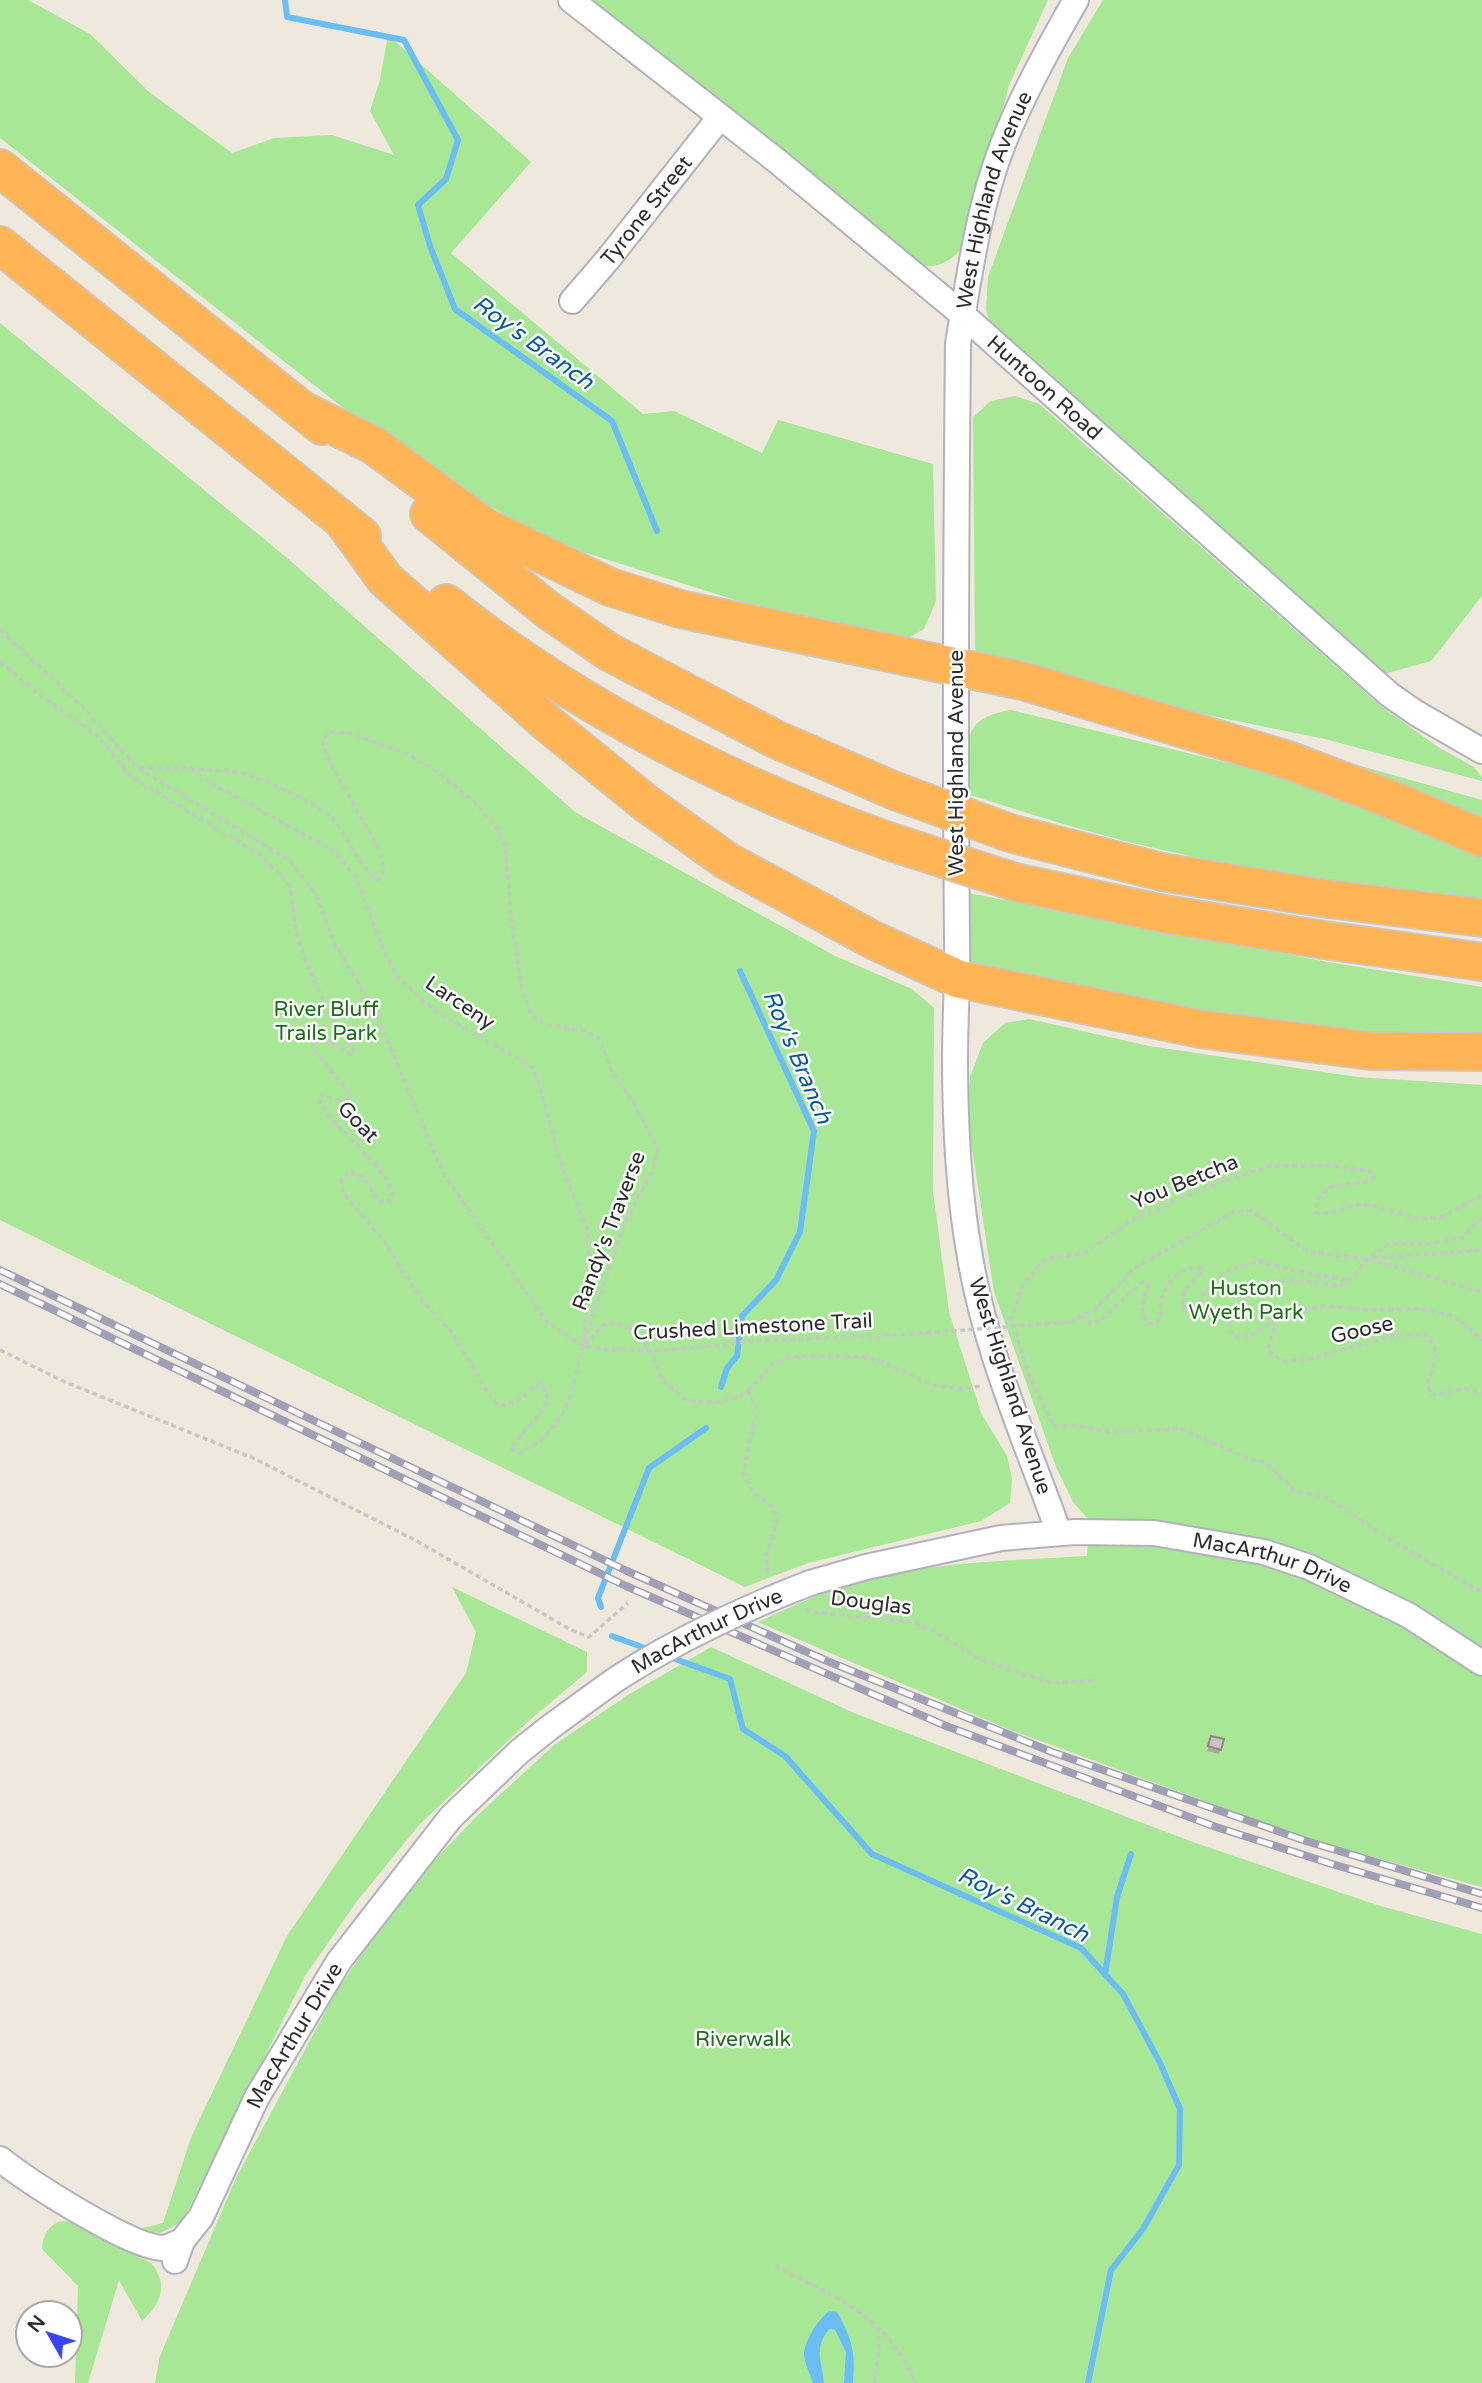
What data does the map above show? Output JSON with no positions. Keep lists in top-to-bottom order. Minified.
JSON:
{"streets":{"street":["West Highland Avenue","Tyrone Street","Huntoon Road","MacArthur Drive"],"path":["Larceny","Goat","You Betcha","Randy's Traverse","Crushed Limestone Trail","Goose","Douglas"]},"crossings":[["West Highland Avenue","Huntoon Road"],["West Highland Avenue","MacArthur Drive"],["Tyrone Street","Huntoon Road"],["Larceny","Goat"],["Larceny","Randy's Traverse"],["Larceny","Crushed Limestone Trail"],["Goat","Randy's Traverse"],["Goat","Crushed Limestone Trail"],["Randy's Traverse","Crushed Limestone Trail"],["MacArthur Drive","Douglas"]],"water":["Roy's Branch"],"parks":["River Bluff Trails Park","Huston Wyeth Park","Riverwalk"],"north":"top left"}
